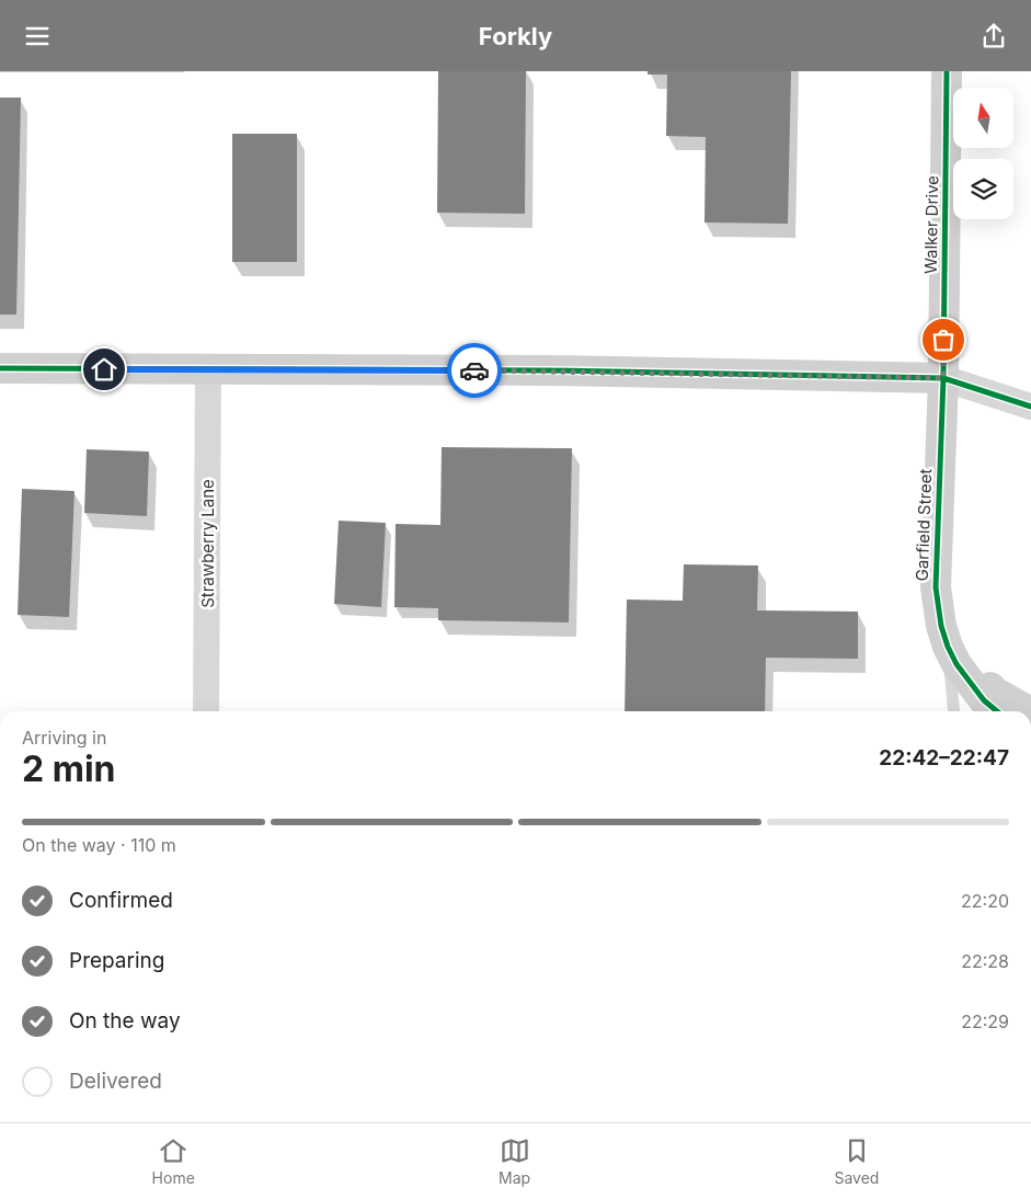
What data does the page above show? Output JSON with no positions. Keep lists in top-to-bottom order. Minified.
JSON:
{"streets":{"street":["Walker Drive","Garfield Street","Strawberry Lane"]},"crossings":[["Walker Drive","Garfield Street"]],"north":"top","page":{"header":"Forkly","heading":["2 min","Arriving in","22:42–22:47"],"bar":"On the way · 110 m","list":[["Confirmed","22:20"],["Preparing","22:28"],["On the way","22:29"],"Delivered"],"tabs":["Home","Map","Saved"]}}
